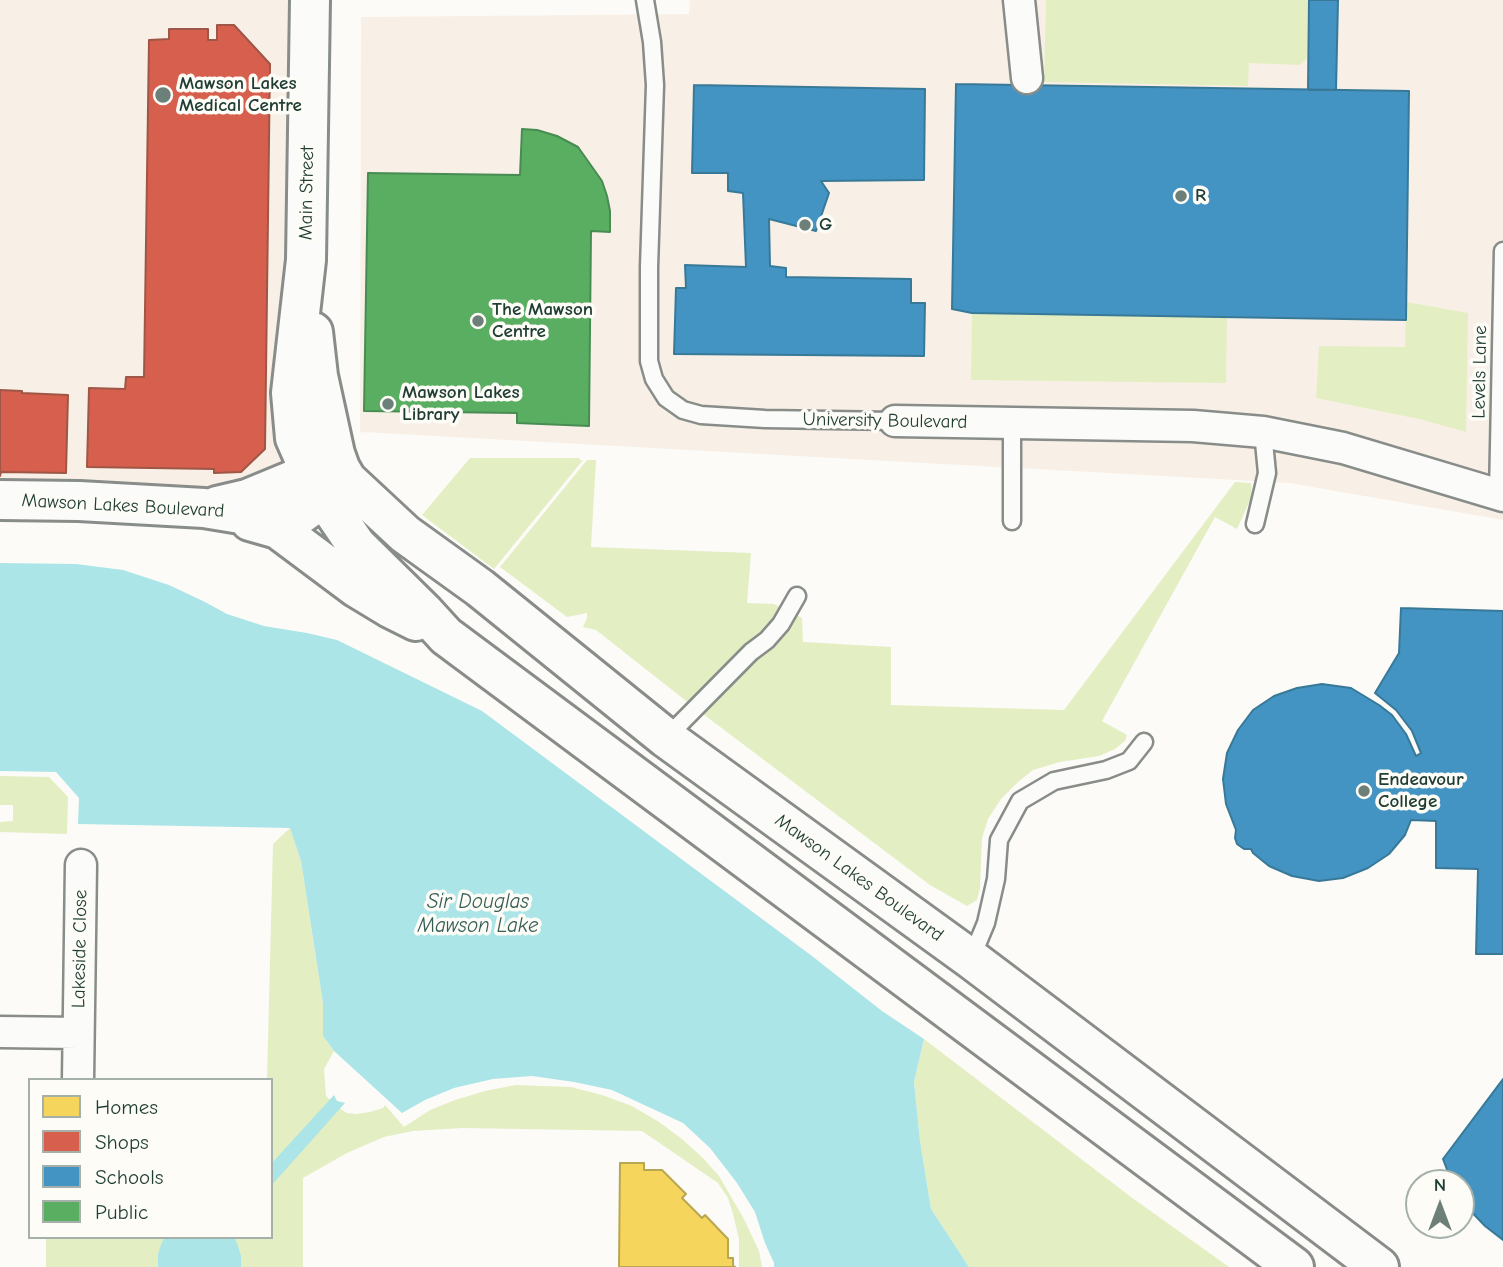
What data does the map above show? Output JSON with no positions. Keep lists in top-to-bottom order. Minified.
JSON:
{"streets":{"street":["Main Street","University Boulevard","Mawson Lakes Boulevard","Lakeside Close"],"lane":["Levels Lane"]},"crossings":[["Main Street","Mawson Lakes Boulevard"],["Levels Lane","University Boulevard"]],"water":["Sir Douglas Mawson Lake"],"places":["Mawson Lakes Medical Centre","R","G","The Mawson Centre","Mawson Lakes Library","Endeavour College"],"legend":["Homes","Shops","Schools","Public"],"north":"top"}
